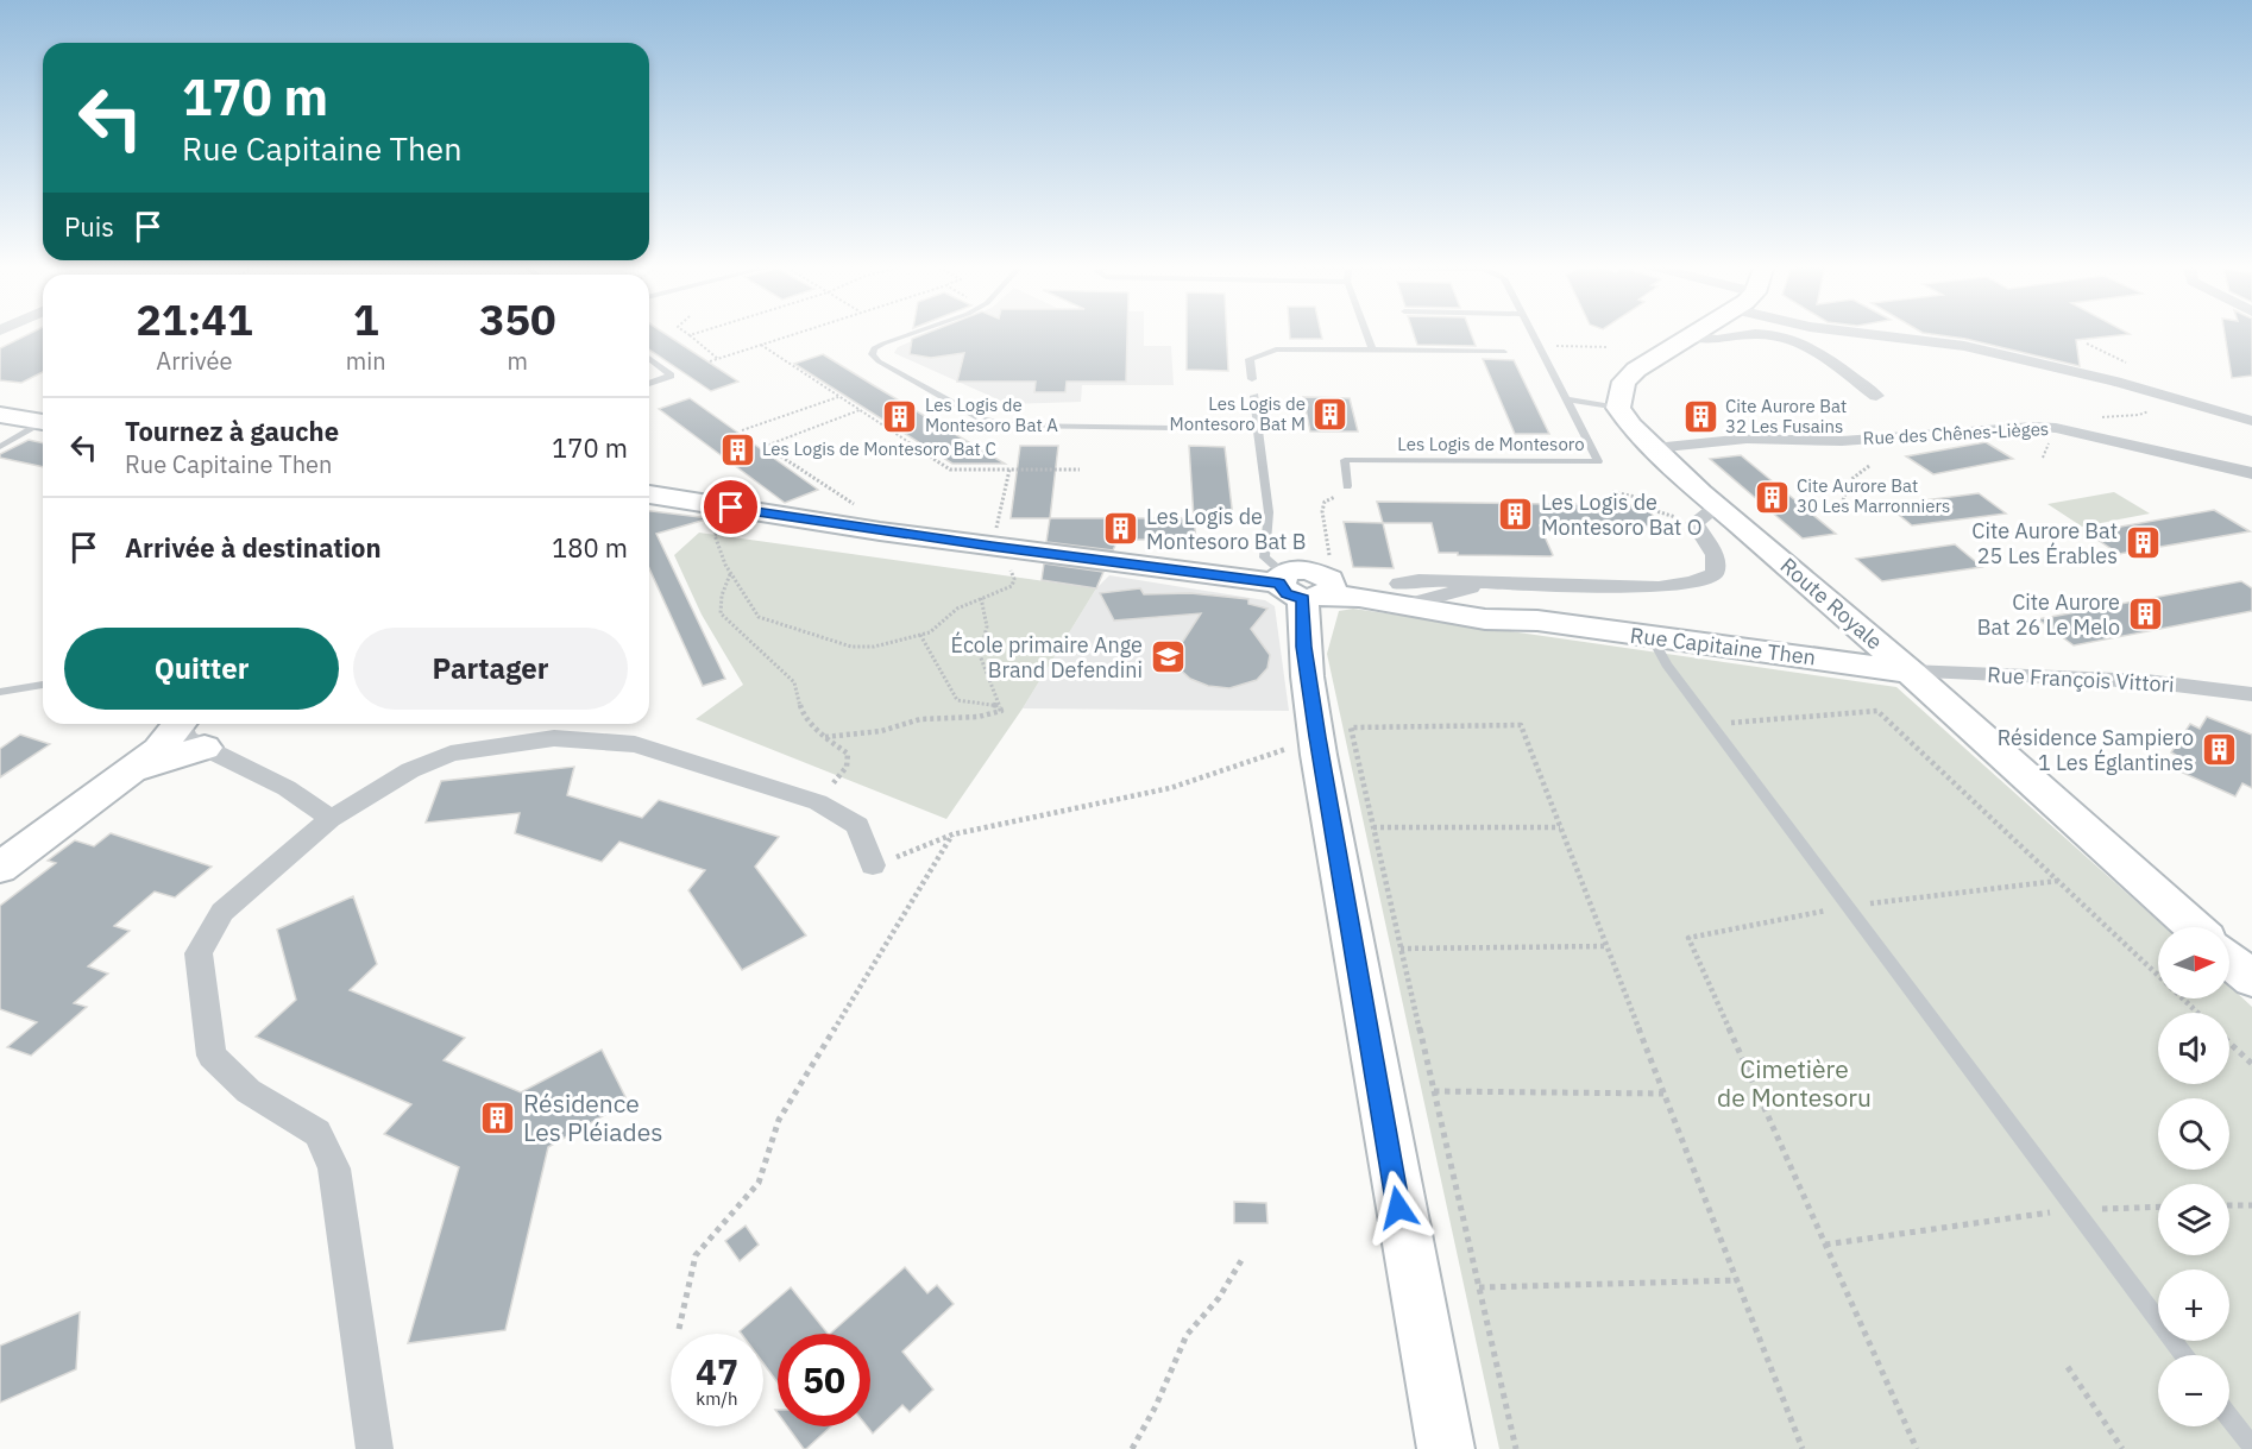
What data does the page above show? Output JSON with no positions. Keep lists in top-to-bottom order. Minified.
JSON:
{"streets":{"main road":["Route Royale","Rue Capitaine Then"],"street":["Rue des Chênes-Lièges","Rue François Vittori"],"lane":["Les Logis de Montesoro"]},"crossings":[["Rue des Chênes-Lièges","Route Royale"],["Route Royale","Rue Capitaine Then"],["Route Royale","Rue François Vittori"],["Rue Capitaine Then","Rue François Vittori"]],"parks":["Cimetière de Montesoru"],"places":{"building":["Les Logis de Montesoro Bat M","Les Logis de Montesoro Bat A","Cite Aurore Bat 32 Les Fusains","Les Logis de Montesoro Bat C","Cite Aurore Bat 30 Les Marronniers","Les Logis de Montesoro Bat O","Les Logis de Montesoro Bat B","Cite Aurore Bat 25 Les Érables","Cite Aurore Bat 26 Le Melo","Résidence Sampiero 1 Les Églantines","Résidence Les Pléiades"],"school or university":["École primaire Ange Brand Defendini"]},"north":"right","page":{"turn":["170 m","Rue Capitaine Then"],"then":"Puis","eta":["21:41","Arrivée","1","min","350","m"],"list":[{"name":"Tournez à gauche","note":"Rue Capitaine Then","value":"170 m"},{"name":"Arrivée à destination","value":"180 m"}],"buttons":["Quitter","Partager"],"map_buttons":["+","−"],"speed":"47 km/h","limit":"50"}}
